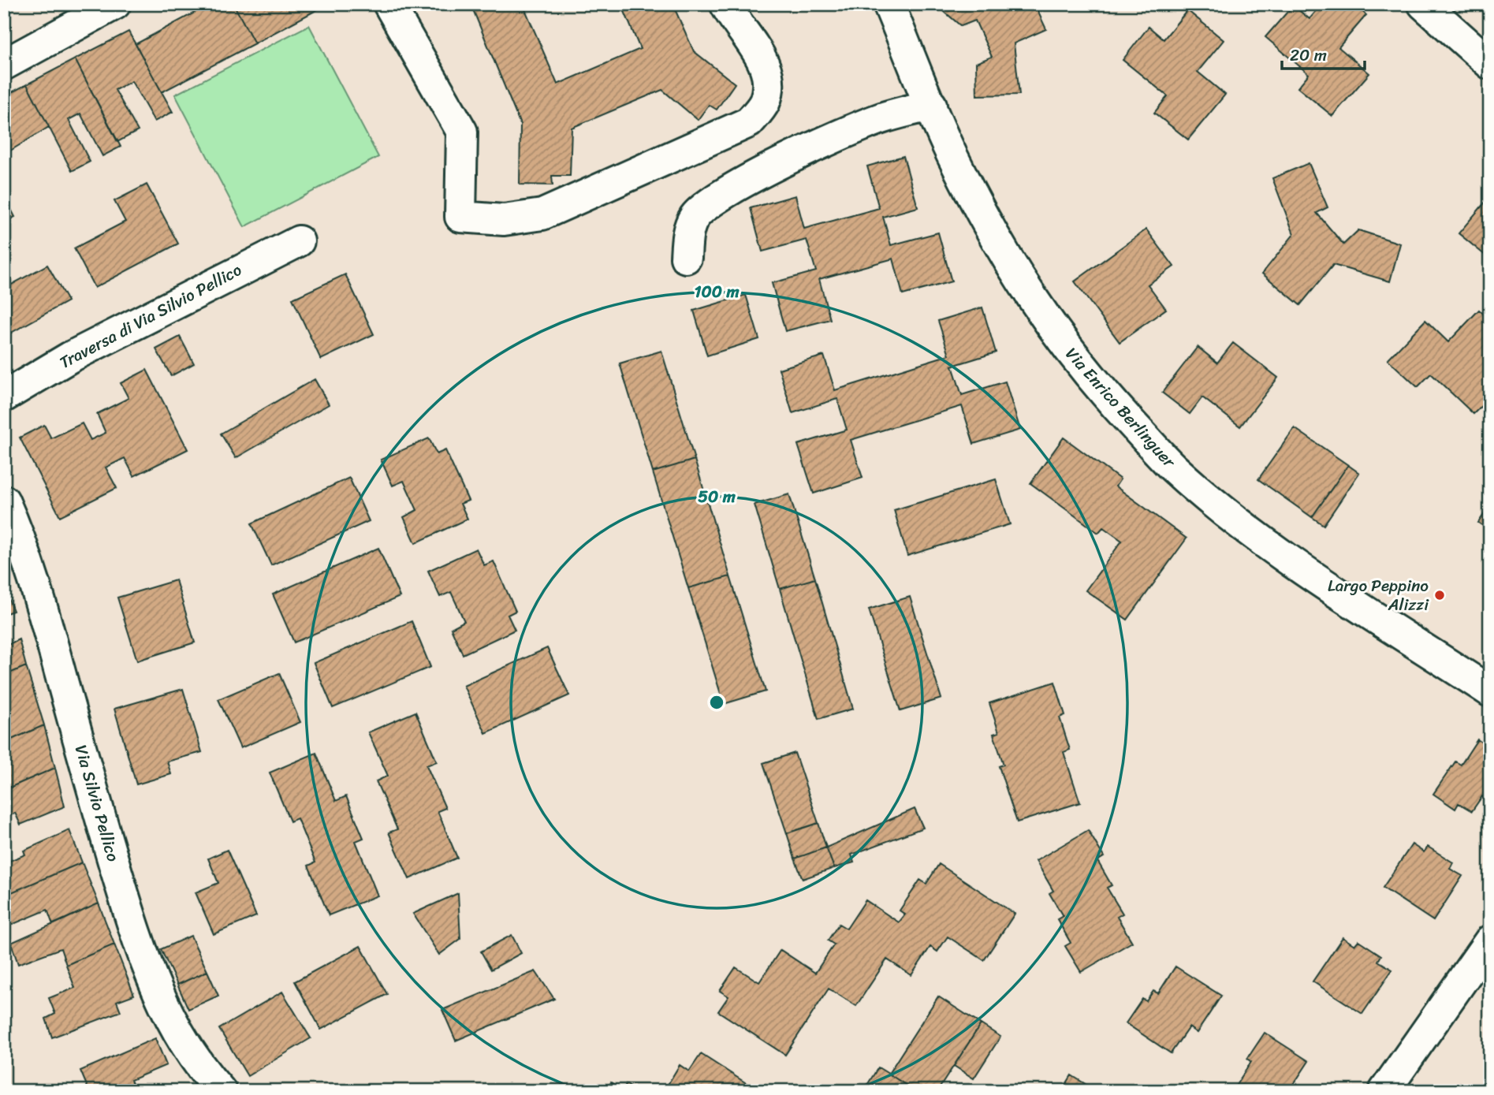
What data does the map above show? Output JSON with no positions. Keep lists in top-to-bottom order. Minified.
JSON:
{"streets":{"street":["Traversa di Via Silvio Pellico","Via Enrico Berlinguer","Via Silvio Pellico"]},"places":["Largo Peppino Alizzi"],"scale_bar":"20 m","rings":["100 m","50 m"]}
